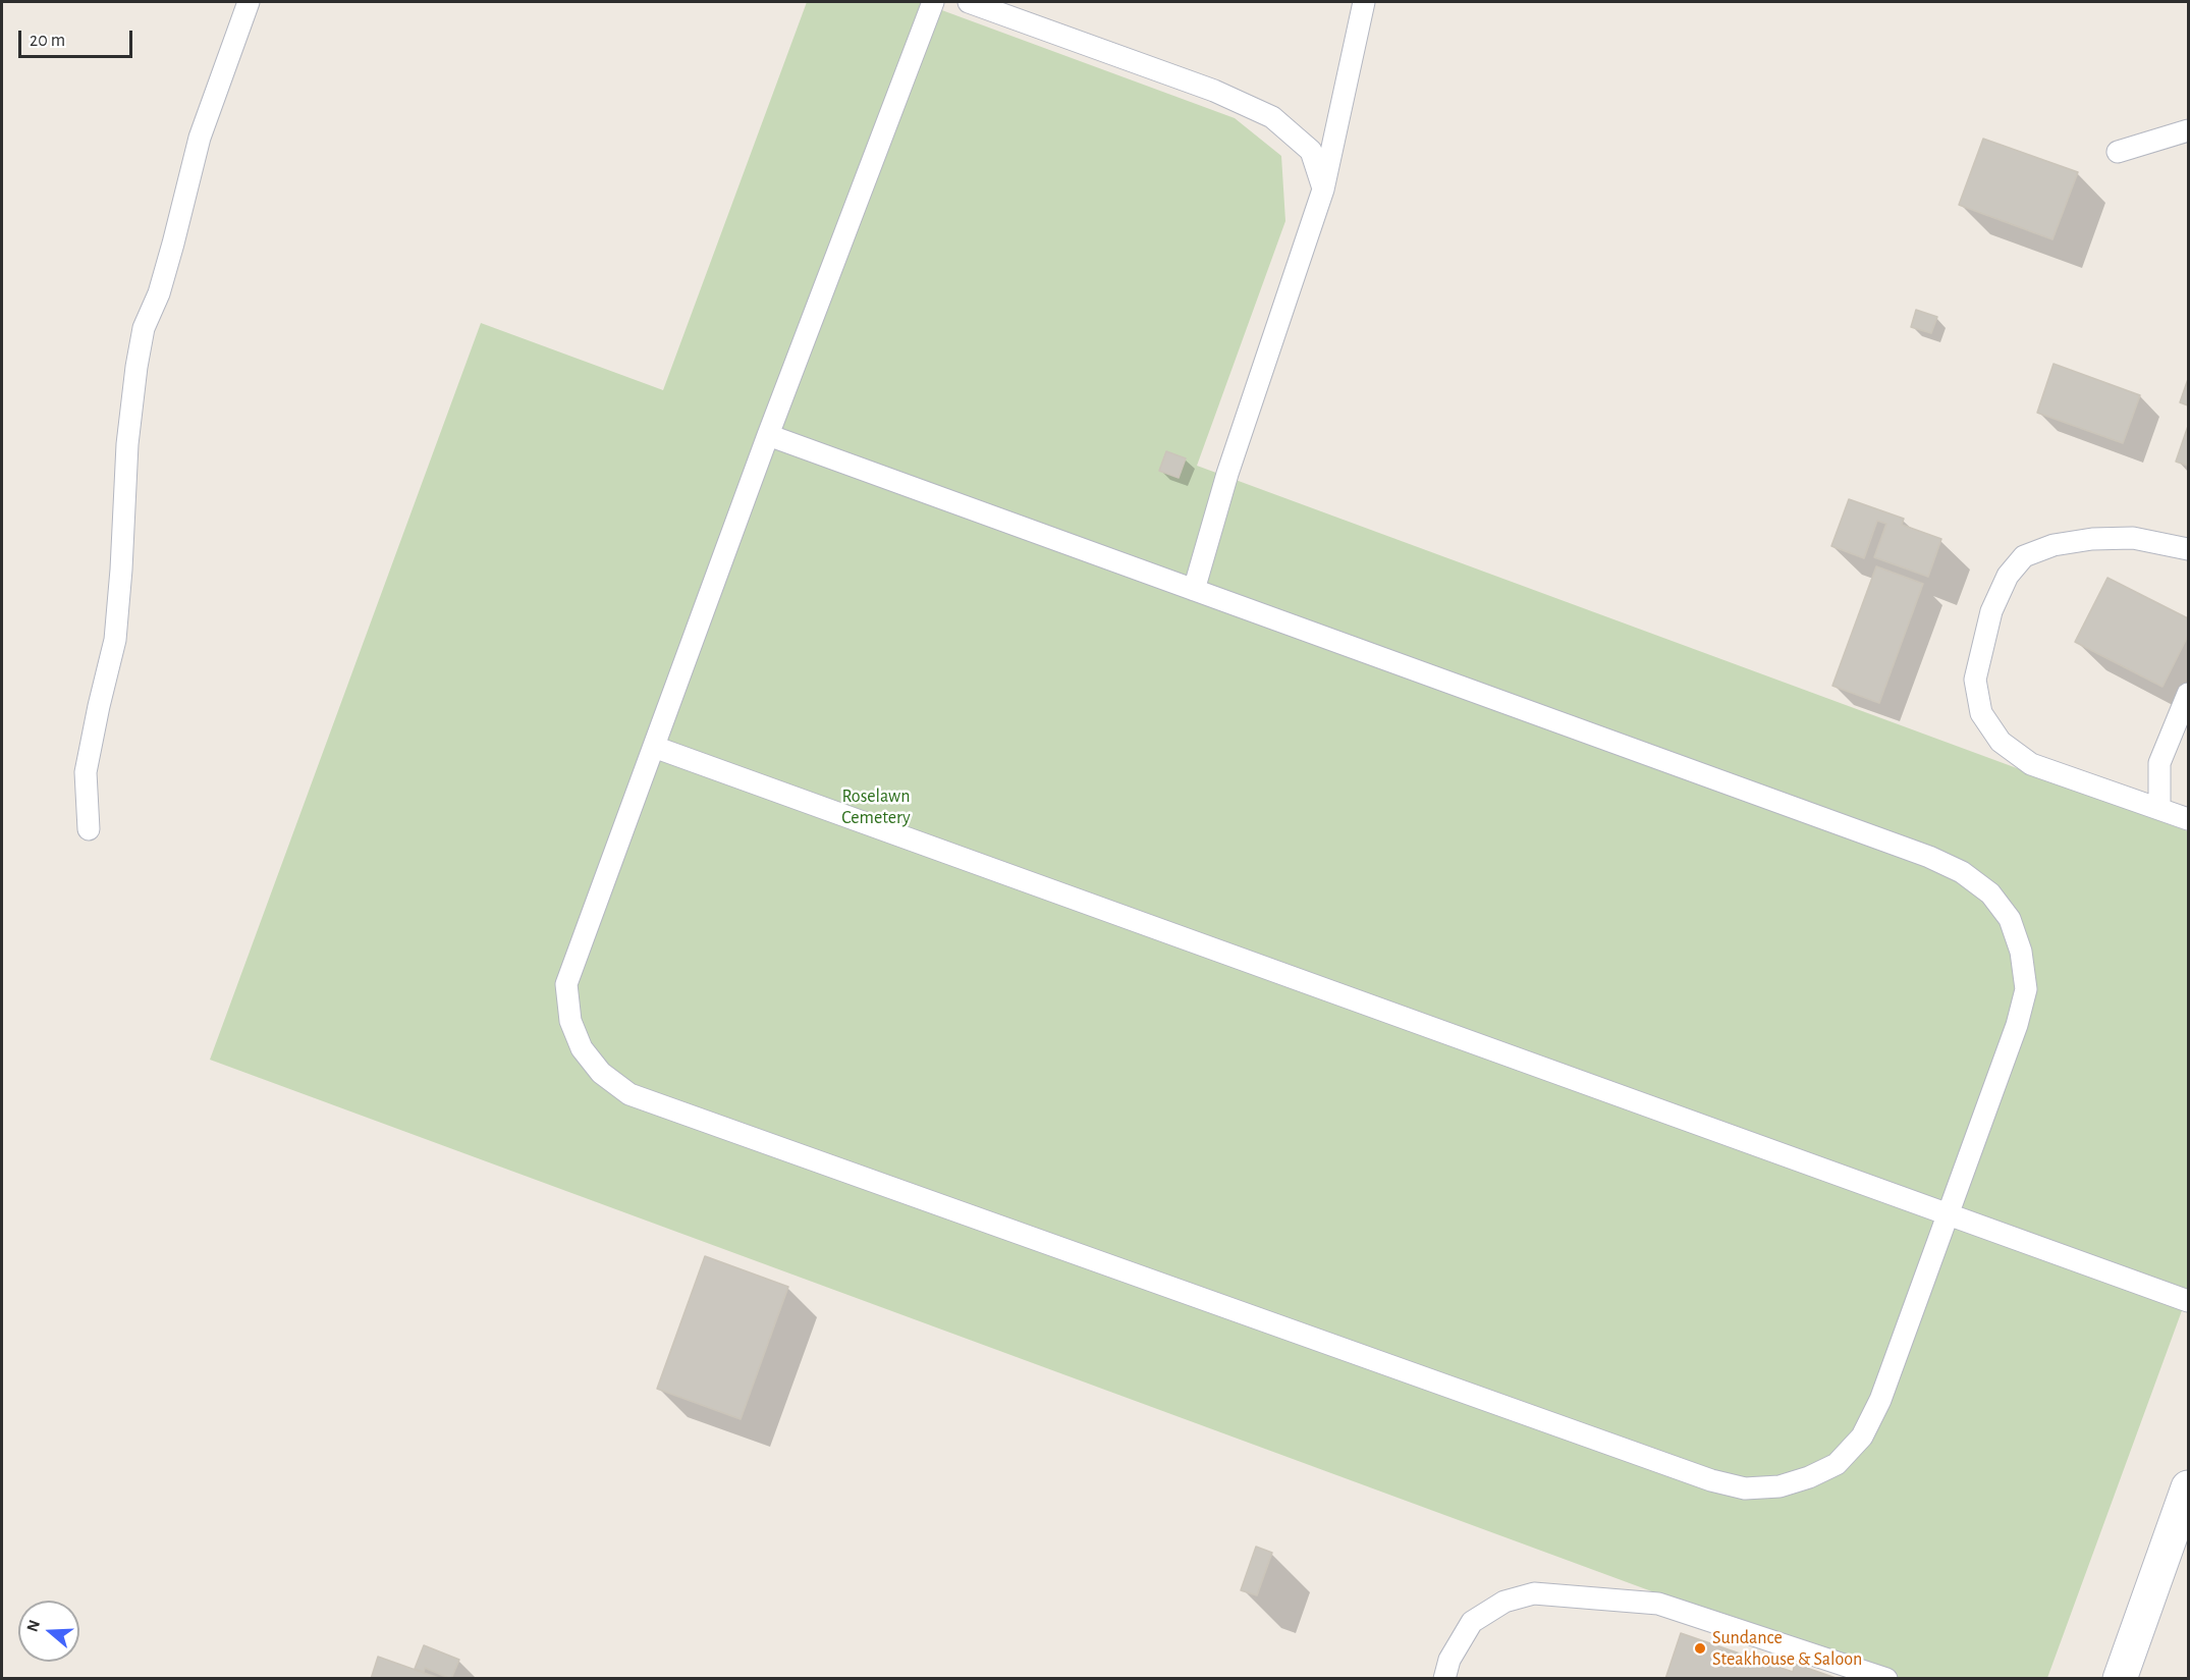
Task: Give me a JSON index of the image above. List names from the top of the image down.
{
  "parks": ["Roselawn Cemetery"],
  "places": ["Sundance Steakhouse & Saloon"],
  "scale_bar": "20 m",
  "north": "left"
}
